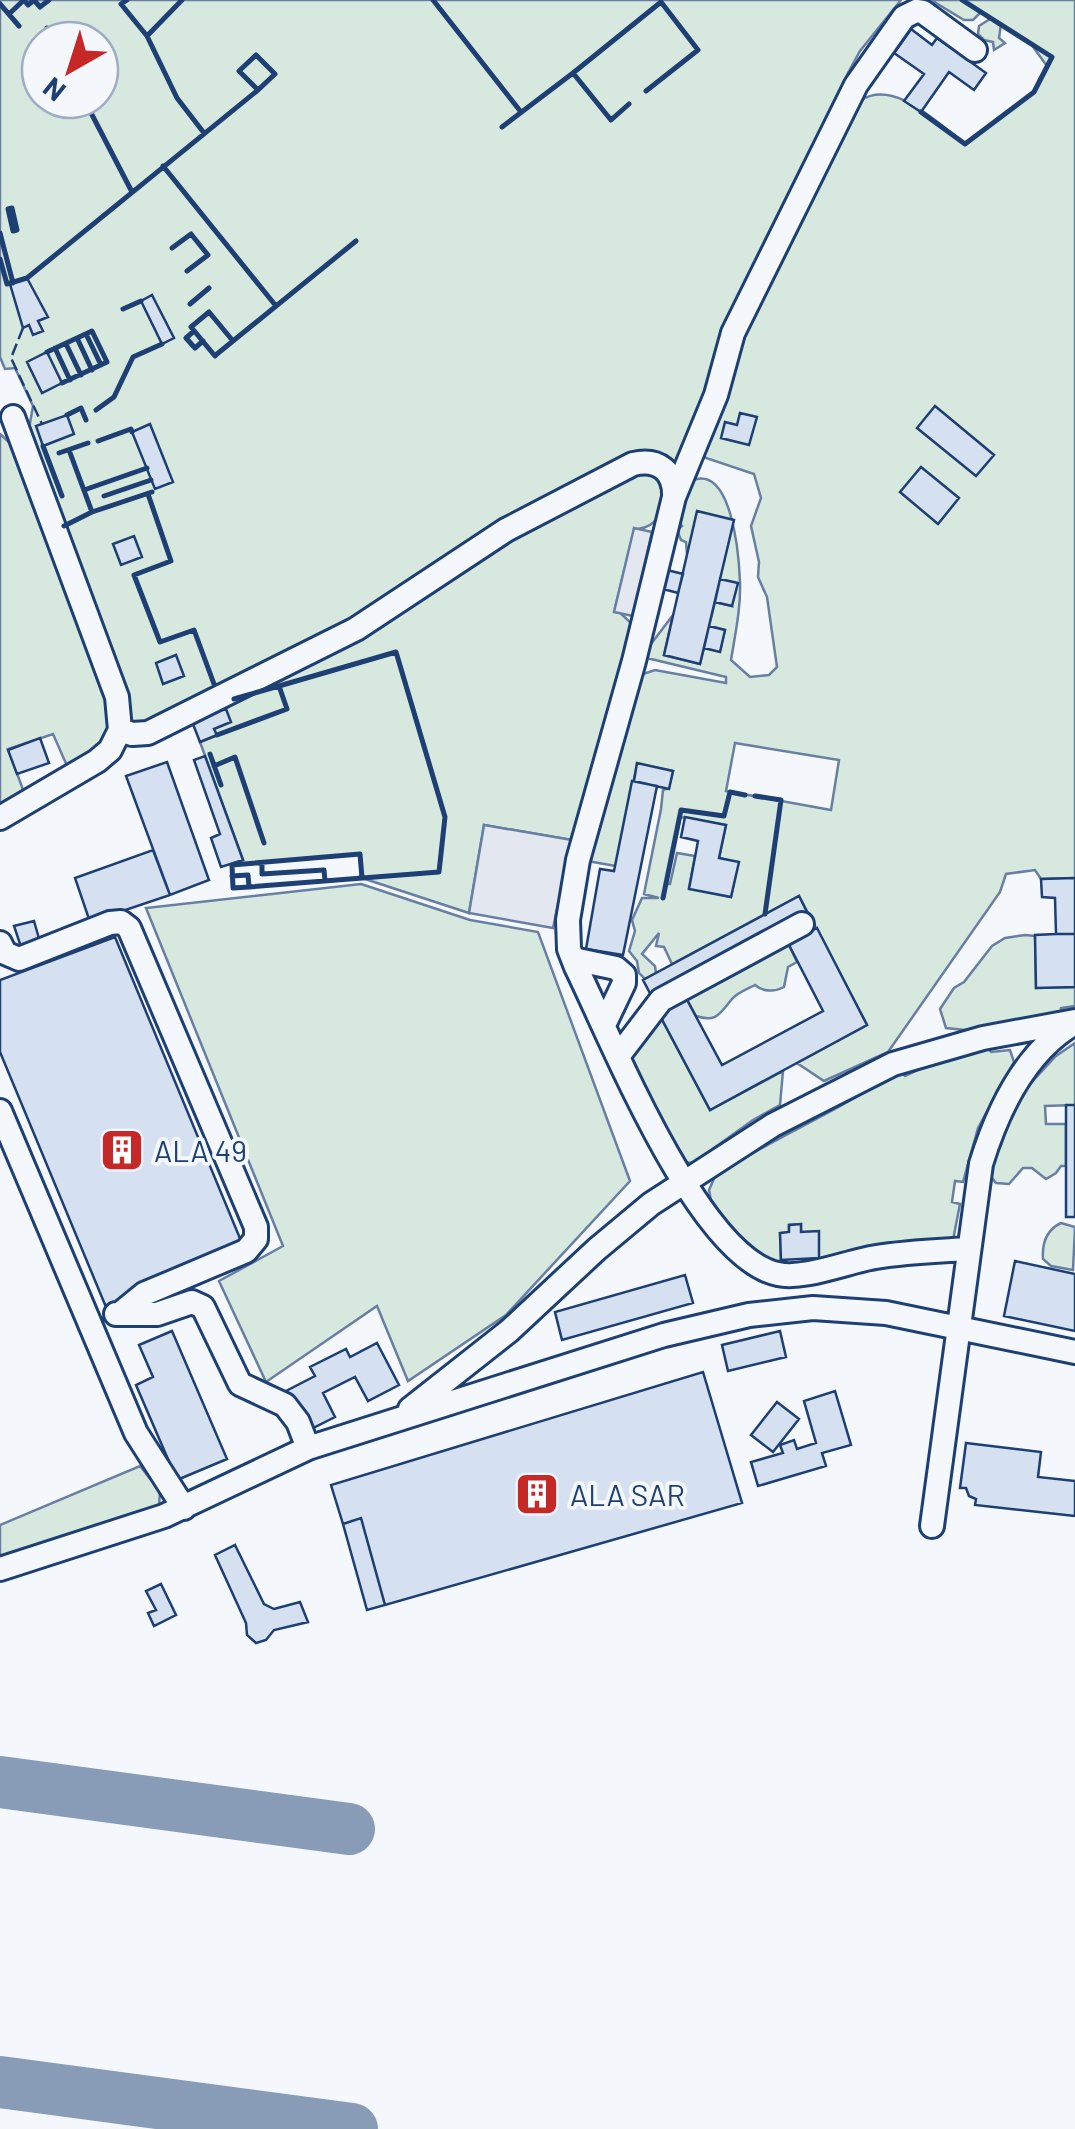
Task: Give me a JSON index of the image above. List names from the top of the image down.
{
  "places": {
    "building": ["ALA 49", "ALA SAR"]
  },
  "north": "bottom left"
}
